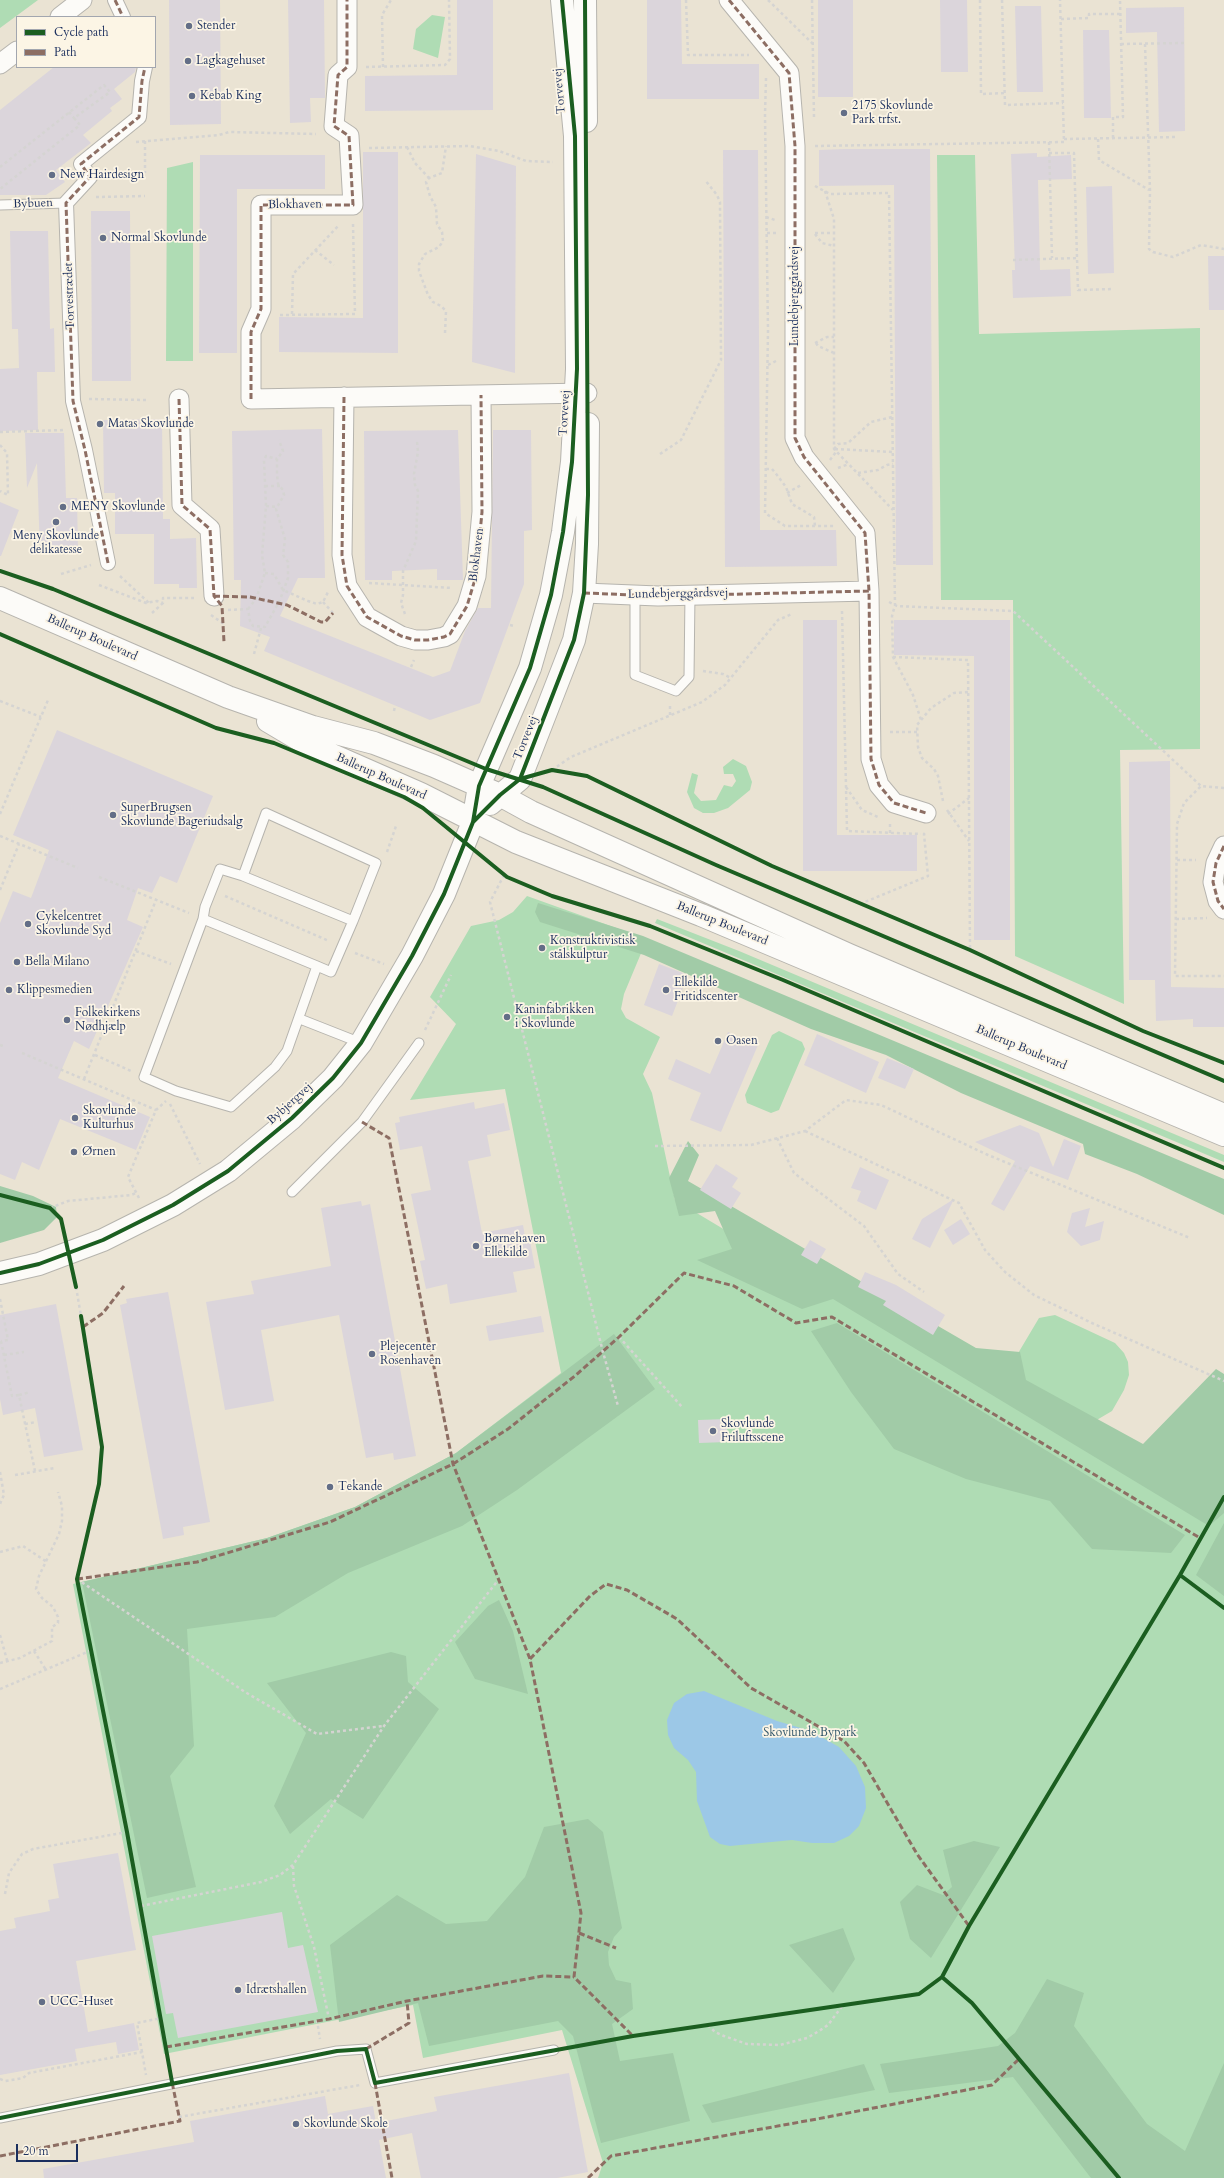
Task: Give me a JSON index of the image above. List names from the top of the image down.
{
  "streets": {
    "street": [
      "Torvevej",
      "Blokhaven",
      "Torvestrædet",
      "Lundebjerggårdsvej",
      "Ballerup Boulevard",
      "Bybjergvej"
    ],
    "lane": ["Bybuen"]
  },
  "crossings": [
    ["Torvevej", "Blokhaven"],
    ["Torvevej", "Lundebjerggårdsvej"],
    ["Torvevej", "Ballerup Boulevard"],
    ["Torvevej", "Bybjergvej"],
    ["Bybuen", "Torvestrædet"],
    ["Ballerup Boulevard", "Bybjergvej"]
  ],
  "parks": ["Skovlunde Bypark"],
  "places": [
    "Stender",
    "Lagkagehuset",
    "Kebab King",
    "2175 Skovlunde Park trfst.",
    "New Hairdesign",
    "Normal Skovlunde",
    "Matas Skovlunde",
    "MENY Skovlunde",
    "Meny Skovlunde delikatesse",
    "SuperBrugsen Skovlunde Bageriudsalg",
    "Cykelcentret Skovlunde Syd",
    "Konstruktivistisk stålskulptur",
    "Bella Milano",
    "Klippesmedien",
    "Ellekilde Fritidscenter",
    "Kaninfabrikken i Skovlunde",
    "Folkekirkens Nødhjælp",
    "Oasen",
    "Skovlunde Kulturhus",
    "Ørnen",
    "Børnehaven Ellekilde",
    "Plejecenter Rosenhaven",
    "Skovlunde Friluftsscene",
    "Tekande",
    "Idrætshallen",
    "UCC-Huset",
    "Skovlunde Skole"
  ],
  "legend": ["Cycle path", "Path"],
  "scale_bar": "20 m"
}
